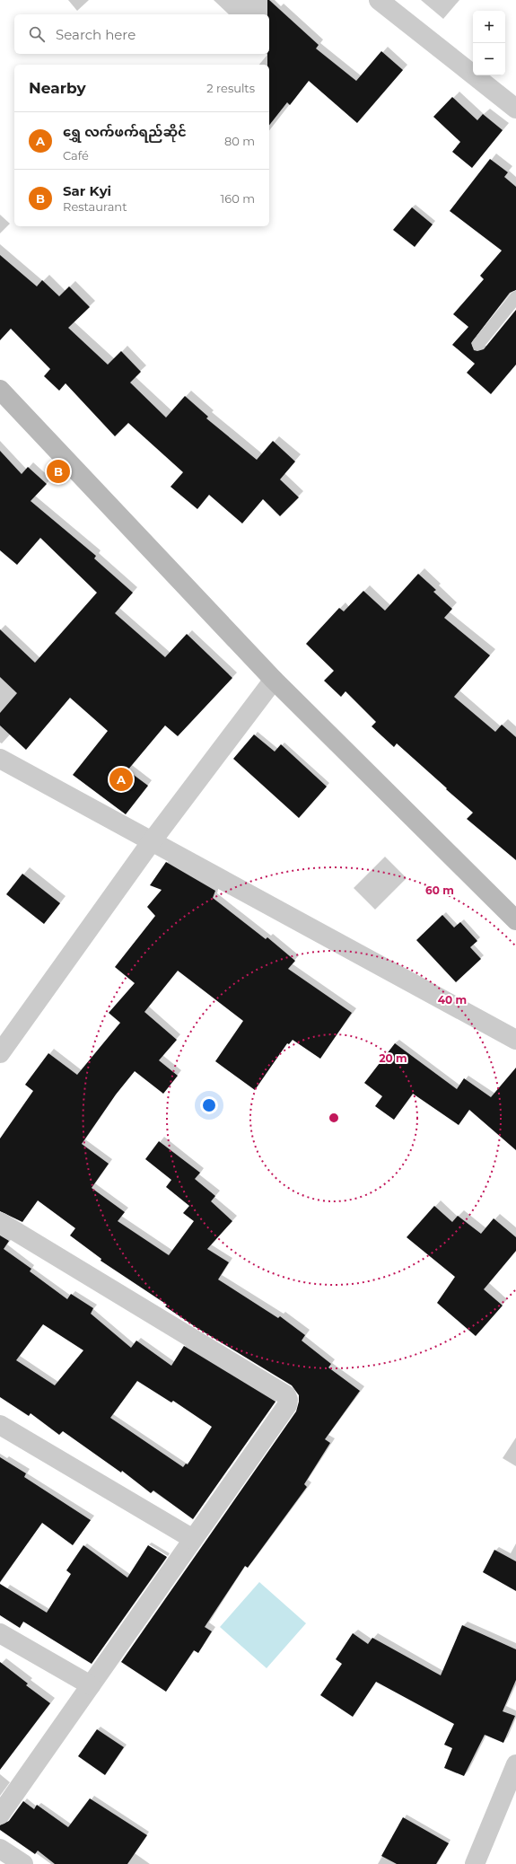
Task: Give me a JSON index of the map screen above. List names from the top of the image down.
{
  "page": {
    "map_buttons": ["+", "−"],
    "search": "Search here",
    "heading": ["Nearby", "2 results"],
    "list": [
      {
        "mark": "A",
        "name": "ရွှေ လက်ဖက်ရည်ဆိုင်",
        "note": "Café",
        "value": "80 m"
      },
      {
        "mark": "B",
        "name": "Sar Kyi",
        "note": "Restaurant",
        "value": "160 m"
      }
    ],
    "pins": ["B", "A"]
  },
  "rings": ["60 m", "40 m", "20 m"]
}
